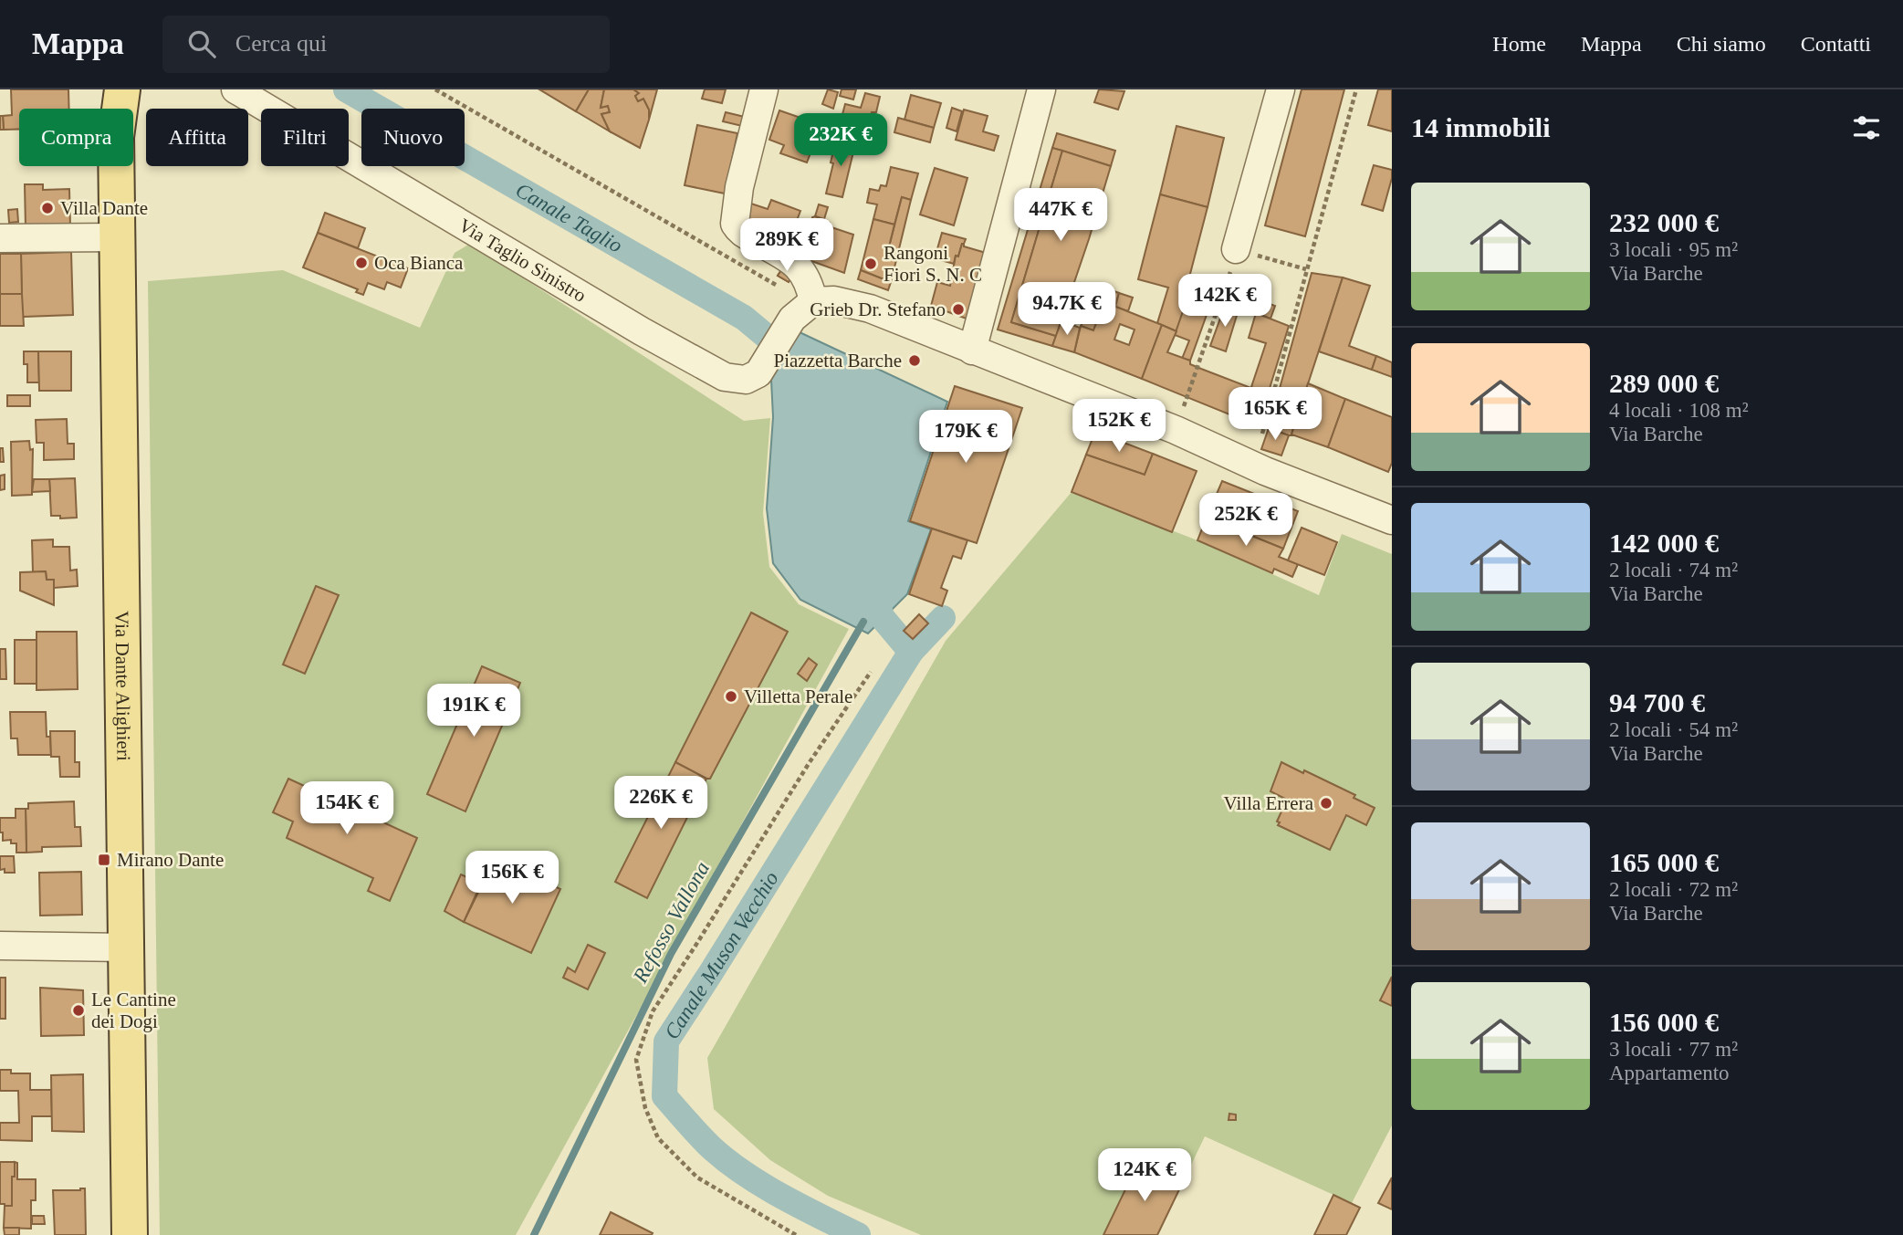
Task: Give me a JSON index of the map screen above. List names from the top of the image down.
{
  "streets": {
    "main road": ["Via Dante Alighieri"],
    "street": ["Via Taglio Sinistro"]
  },
  "water": ["Canale Taglio", "Refosso Vallona", "Canale Muson Vecchio"],
  "places": {
    "other": [
      "Villa Dante",
      "Oca Bianca",
      "Rangoni Fiori S. N. C",
      "Grieb Dr. Stefano",
      "Piazzetta Barche",
      "Villetta Perale",
      "Villa Errera",
      "Le Cantine dei Dogi"
    ],
    "transit": ["Mirano Dante"]
  },
  "page": {
    "header": "Mappa",
    "search": "Cerca qui",
    "nav": [
      "Home",
      "Mappa",
      "Chi siamo",
      "Contatti"
    ],
    "heading": "14 immobili",
    "chip": [
      "Compra",
      "Affitta",
      "Filtri",
      "Nuovo"
    ],
    "price": [
      "232K €",
      "447K €",
      "289K €",
      "142K €",
      "94.7K €",
      "165K €",
      "152K €",
      "179K €",
      "252K €",
      "191K €",
      "226K €",
      "154K €",
      "156K €",
      "124K €"
    ],
    "list": [
      {
        "name": "232 000 €",
        "note": "3 locali · 95 m² · Via Barche"
      },
      {
        "name": "289 000 €",
        "note": "4 locali · 108 m² · Via Barche"
      },
      {
        "name": "142 000 €",
        "note": "2 locali · 74 m² · Via Barche"
      },
      {
        "name": "94 700 €",
        "note": "2 locali · 54 m² · Via Barche"
      },
      {
        "name": "165 000 €",
        "note": "2 locali · 72 m² · Via Barche"
      },
      {
        "name": "156 000 €",
        "note": "3 locali · 77 m² · Appartamento"
      }
    ]
  }
}
